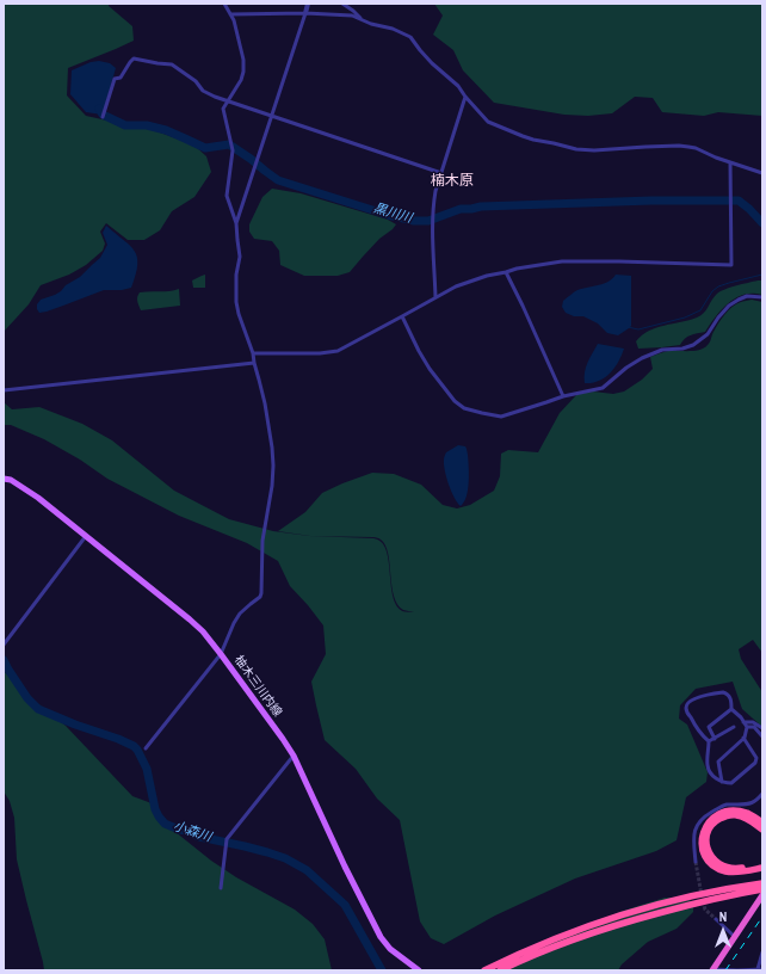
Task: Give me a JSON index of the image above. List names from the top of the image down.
{
  "streets": {
    "main road": ["柚木三川内線"]
  },
  "districts": ["楠木原"],
  "water": ["黒川川", "小森川"],
  "north": "top"
}
